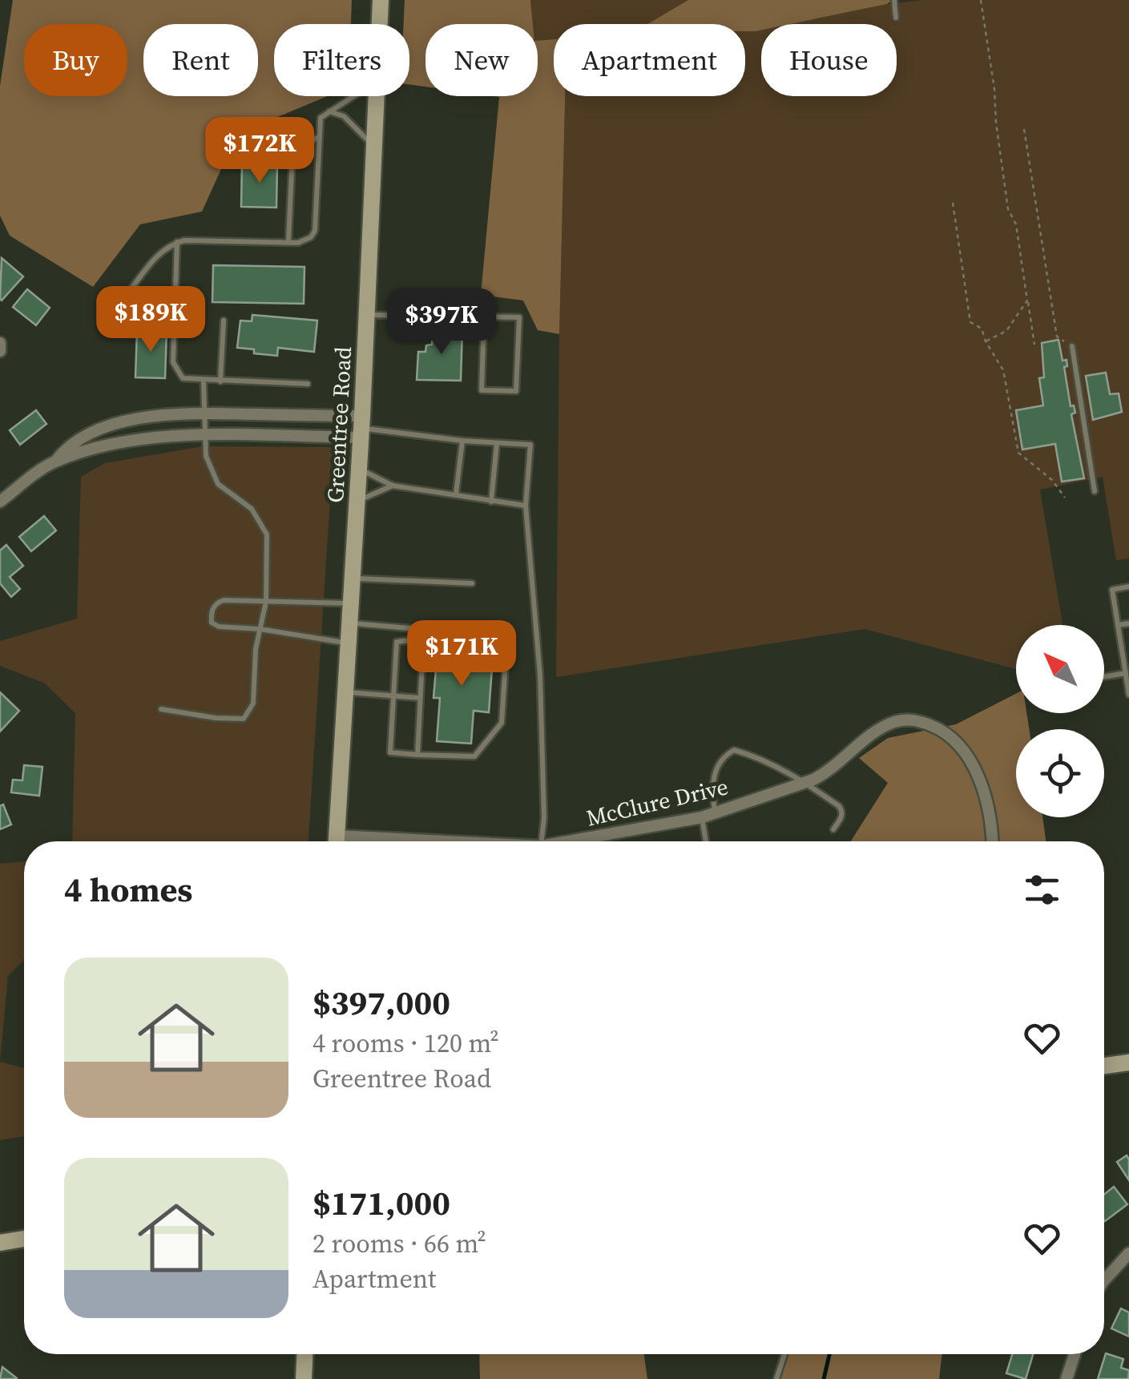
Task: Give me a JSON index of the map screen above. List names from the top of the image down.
{
  "streets": {
    "street": ["Greentree Road", "McClure Drive"]
  },
  "north": "top left",
  "page": {
    "chip": [
      "Buy",
      "Rent",
      "Filters",
      "New",
      "Apartment",
      "House"
    ],
    "price": [
      "$172K",
      "$189K",
      "$397K",
      "$171K"
    ],
    "heading": "4 homes",
    "list": [
      {
        "name": "$397,000",
        "note": "4 rooms · 120 m² · Greentree Road"
      },
      {
        "name": "$171,000",
        "note": "2 rooms · 66 m² · Apartment"
      }
    ]
  }
}
